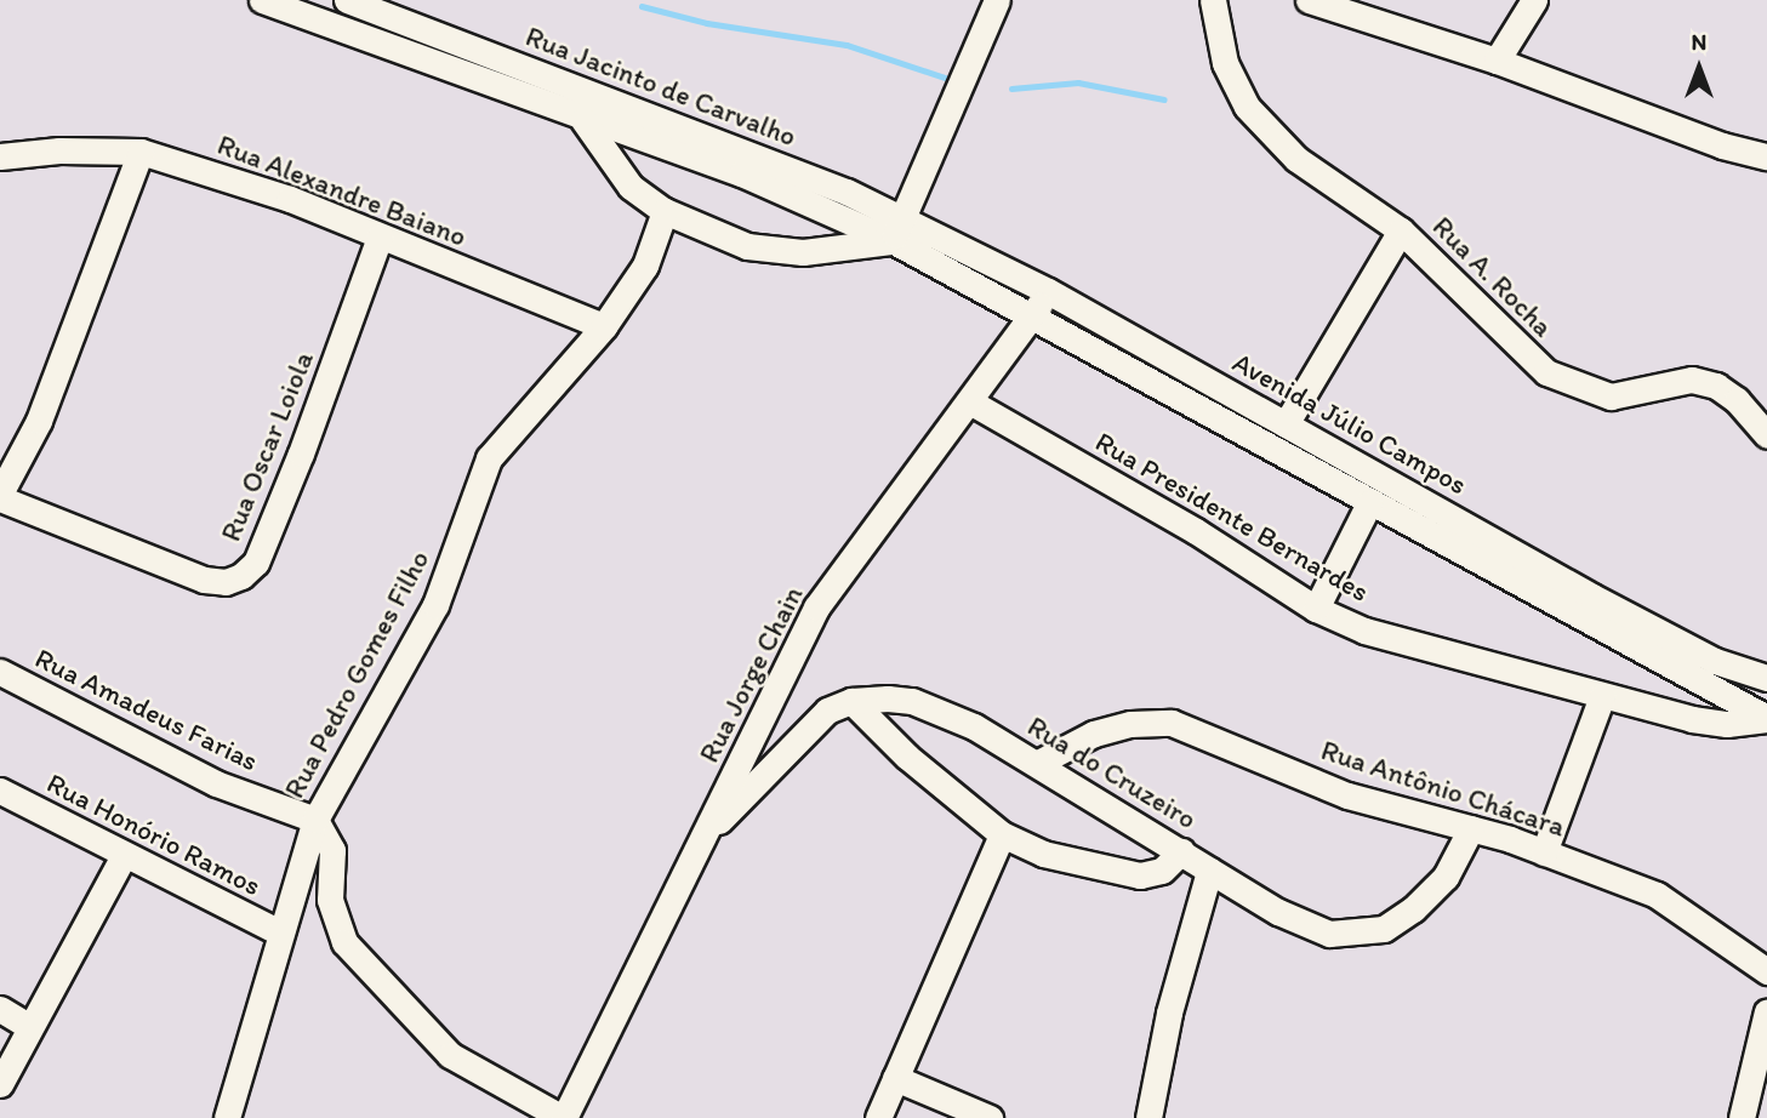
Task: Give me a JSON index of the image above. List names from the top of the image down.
{
  "streets": {
    "street": [
      "Rua Jacinto de Carvalho",
      "Rua Alexandre Baiano",
      "Rua A. Rocha",
      "Avenida Júlio Campos",
      "Rua Oscar Loiola",
      "Rua Presidente Bernardes",
      "Rua Pedro Gomes Filho",
      "Rua Jorge Chain",
      "Rua Amadeus Farias",
      "Rua do Cruzeiro",
      "Rua Antônio Chácara",
      "Rua Honório Ramos"
    ]
  },
  "crossings": [
    ["Rua Alexandre Baiano", "Rua Oscar Loiola"],
    ["Rua Alexandre Baiano", "Rua Pedro Gomes Filho"],
    ["Avenida Júlio Campos", "Rua Jorge Chain"],
    ["Rua Presidente Bernardes", "Rua Jorge Chain"],
    ["Rua Pedro Gomes Filho", "Rua Amadeus Farias"],
    ["Rua Pedro Gomes Filho", "Rua Honório Ramos"],
    ["Rua do Cruzeiro", "Rua Antônio Chácara"]
  ],
  "north": "top"
}
